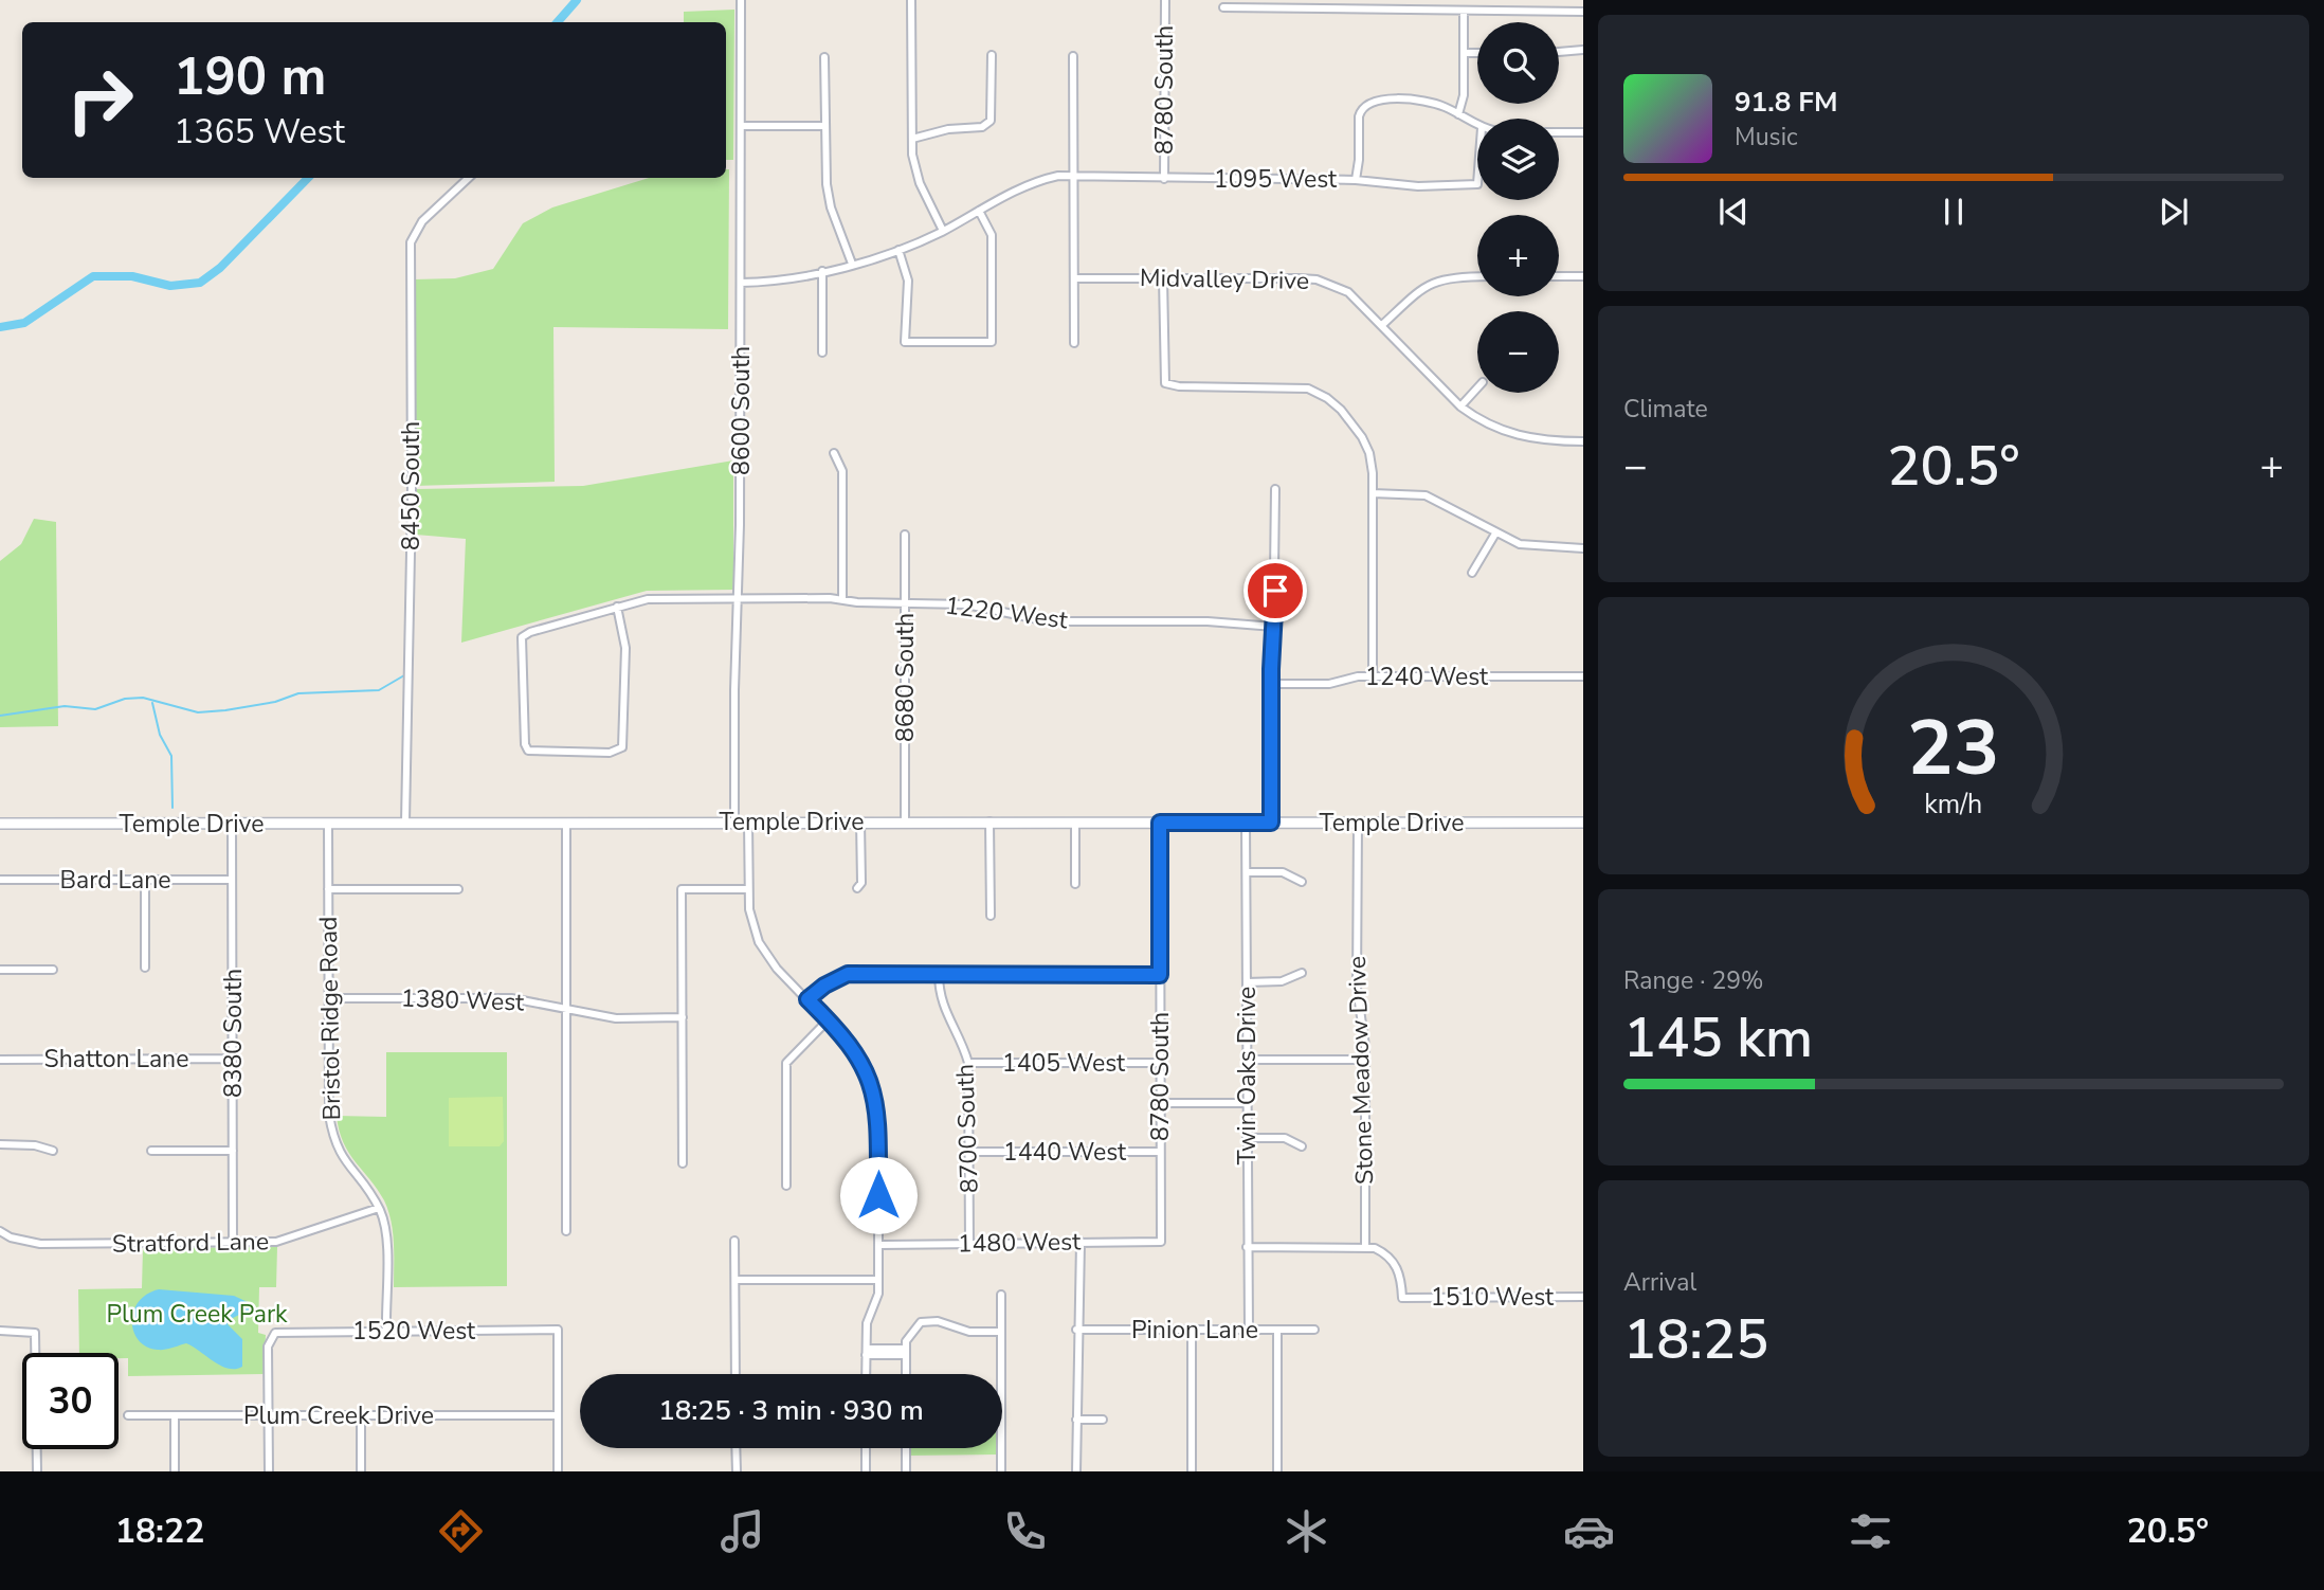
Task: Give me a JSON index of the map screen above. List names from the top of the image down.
{
  "streets": {
    "street": [
      "8780 South",
      "1095 West",
      "Midvalley Drive",
      "8600 South",
      "8450 South",
      "1220 West",
      "1240 West",
      "8680 South",
      "Temple Drive",
      "Bard Lane",
      "1380 West",
      "Bristol Ridge Road",
      "8380 South",
      "Shatton Lane",
      "1405 West",
      "Stone Meadow Drive",
      "Twin Oaks Drive",
      "8700 South",
      "1440 West",
      "Stratford Lane",
      "1480 West",
      "1510 West",
      "Pinion Lane",
      "1520 West",
      "Plum Creek Drive"
    ]
  },
  "crossings": [
    ["8780 South", "1095 West"],
    ["8780 South", "Temple Drive"],
    ["8780 South", "1405 West"],
    ["8780 South", "1440 West"],
    ["8780 South", "1480 West"],
    ["1095 West", "8600 South"],
    ["8600 South", "1220 West"],
    ["8600 South", "Temple Drive"],
    ["8450 South", "Temple Drive"],
    ["1220 West", "8680 South"],
    ["8680 South", "Temple Drive"],
    ["Temple Drive", "Bristol Ridge Road"],
    ["Temple Drive", "8380 South"],
    ["Temple Drive", "Stone Meadow Drive"],
    ["Temple Drive", "Twin Oaks Drive"],
    ["Bard Lane", "8380 South"],
    ["1380 West", "Bristol Ridge Road"],
    ["Bristol Ridge Road", "Stratford Lane"],
    ["Bristol Ridge Road", "1520 West"],
    ["8380 South", "Shatton Lane"],
    ["8380 South", "Stratford Lane"],
    ["1405 West", "8700 South"],
    ["Stone Meadow Drive", "1510 West"],
    ["Twin Oaks Drive", "Pinion Lane"],
    ["8700 South", "1440 West"],
    ["8700 South", "1480 West"],
    ["1520 West", "Plum Creek Drive"]
  ],
  "parks": ["Plum Creek Park"],
  "page": {
    "map_buttons": ["+", "−"],
    "turn": ["190 m", "1365 West"],
    "song": ["91.8 FM", "Music"],
    "tile": [
      "Climate",
      ["Range · 29%", "145 km"],
      ["Arrival", "18:25"]
    ],
    "heat": ["−", "20.5°", "+"],
    "limit": "30",
    "trip": "18:25 · 3 min · 930 m",
    "tabs": ["18:22", "20.5°"],
    "gauge": ["23", "km/h"]
  }
}
